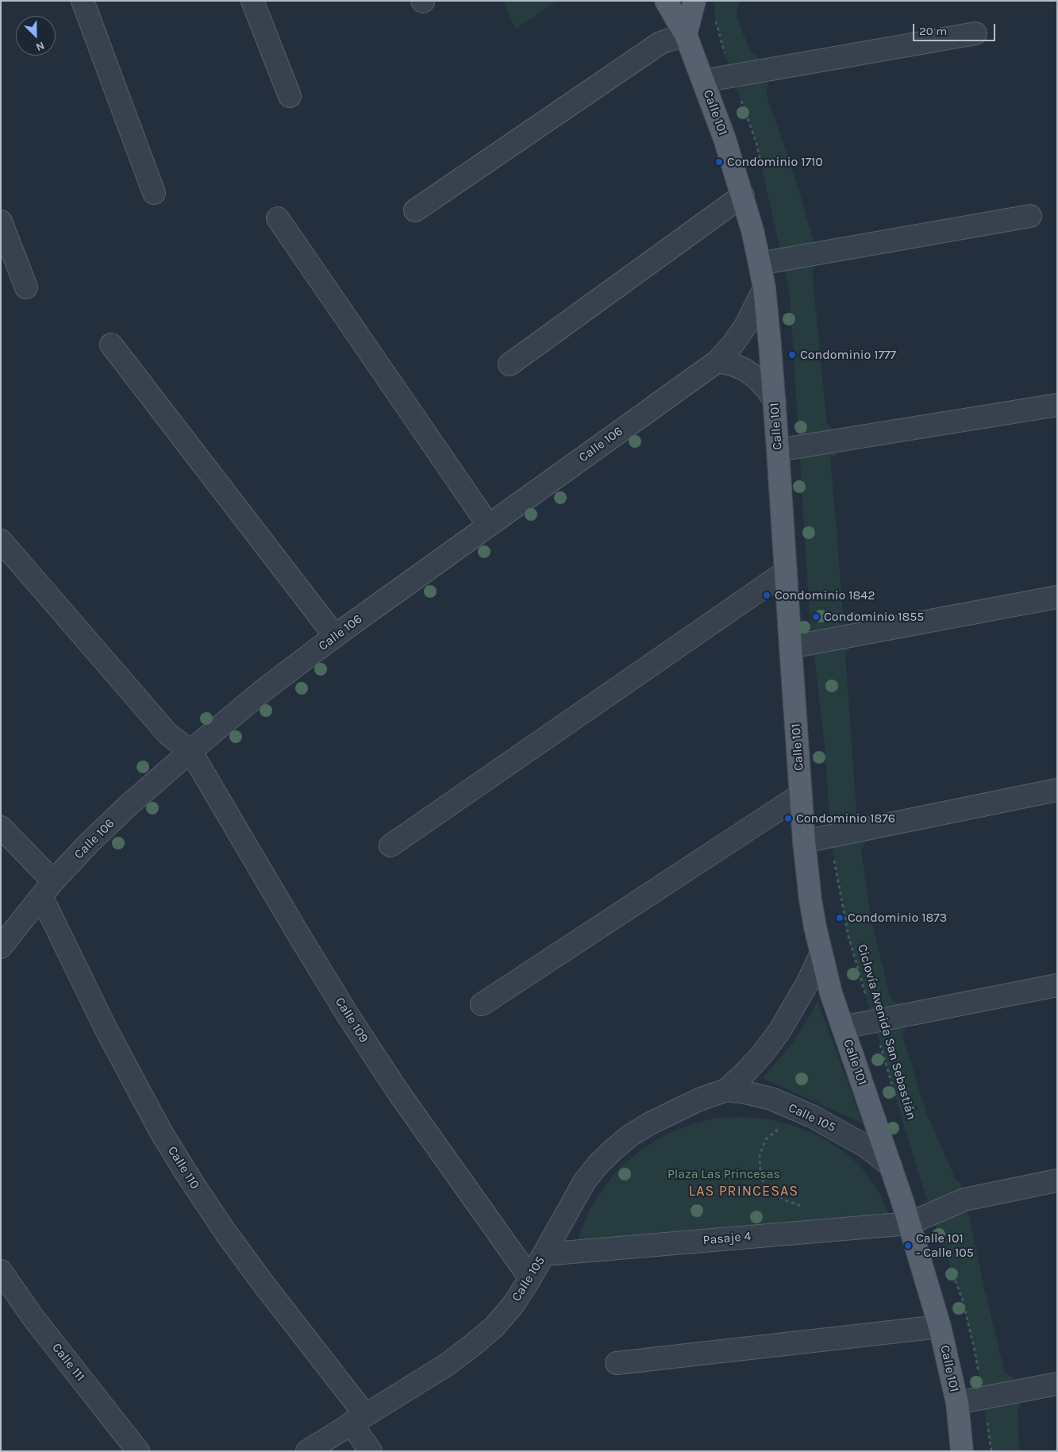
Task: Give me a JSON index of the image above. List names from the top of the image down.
{
  "streets": {
    "main road": ["Calle 101"],
    "street": [
      "Calle 106",
      "Calle 109",
      "Calle 105",
      "Calle 110",
      "Pasaje 4",
      "Calle 111"
    ],
    "path": ["Ciclovía Avenida San Sebastián"]
  },
  "crossings": [
    ["Calle 101", "Calle 106"],
    ["Calle 101", "Calle 105"],
    ["Calle 101", "Pasaje 4"],
    ["Calle 106", "Calle 109"],
    ["Calle 106", "Calle 110"],
    ["Calle 109", "Calle 105"],
    ["Calle 105", "Calle 110"],
    ["Calle 105", "Pasaje 4"]
  ],
  "districts": ["LAS PRINCESAS"],
  "parks": ["Plaza Las Princesas"],
  "places": [
    "Condominio 1710",
    "Condominio 1777",
    "Condominio 1842",
    "Condominio 1855",
    "Condominio 1876",
    "Condominio 1873",
    "Calle 101 - Calle 105"
  ],
  "scale_bar": "20 m",
  "north": "bottom right"
}
